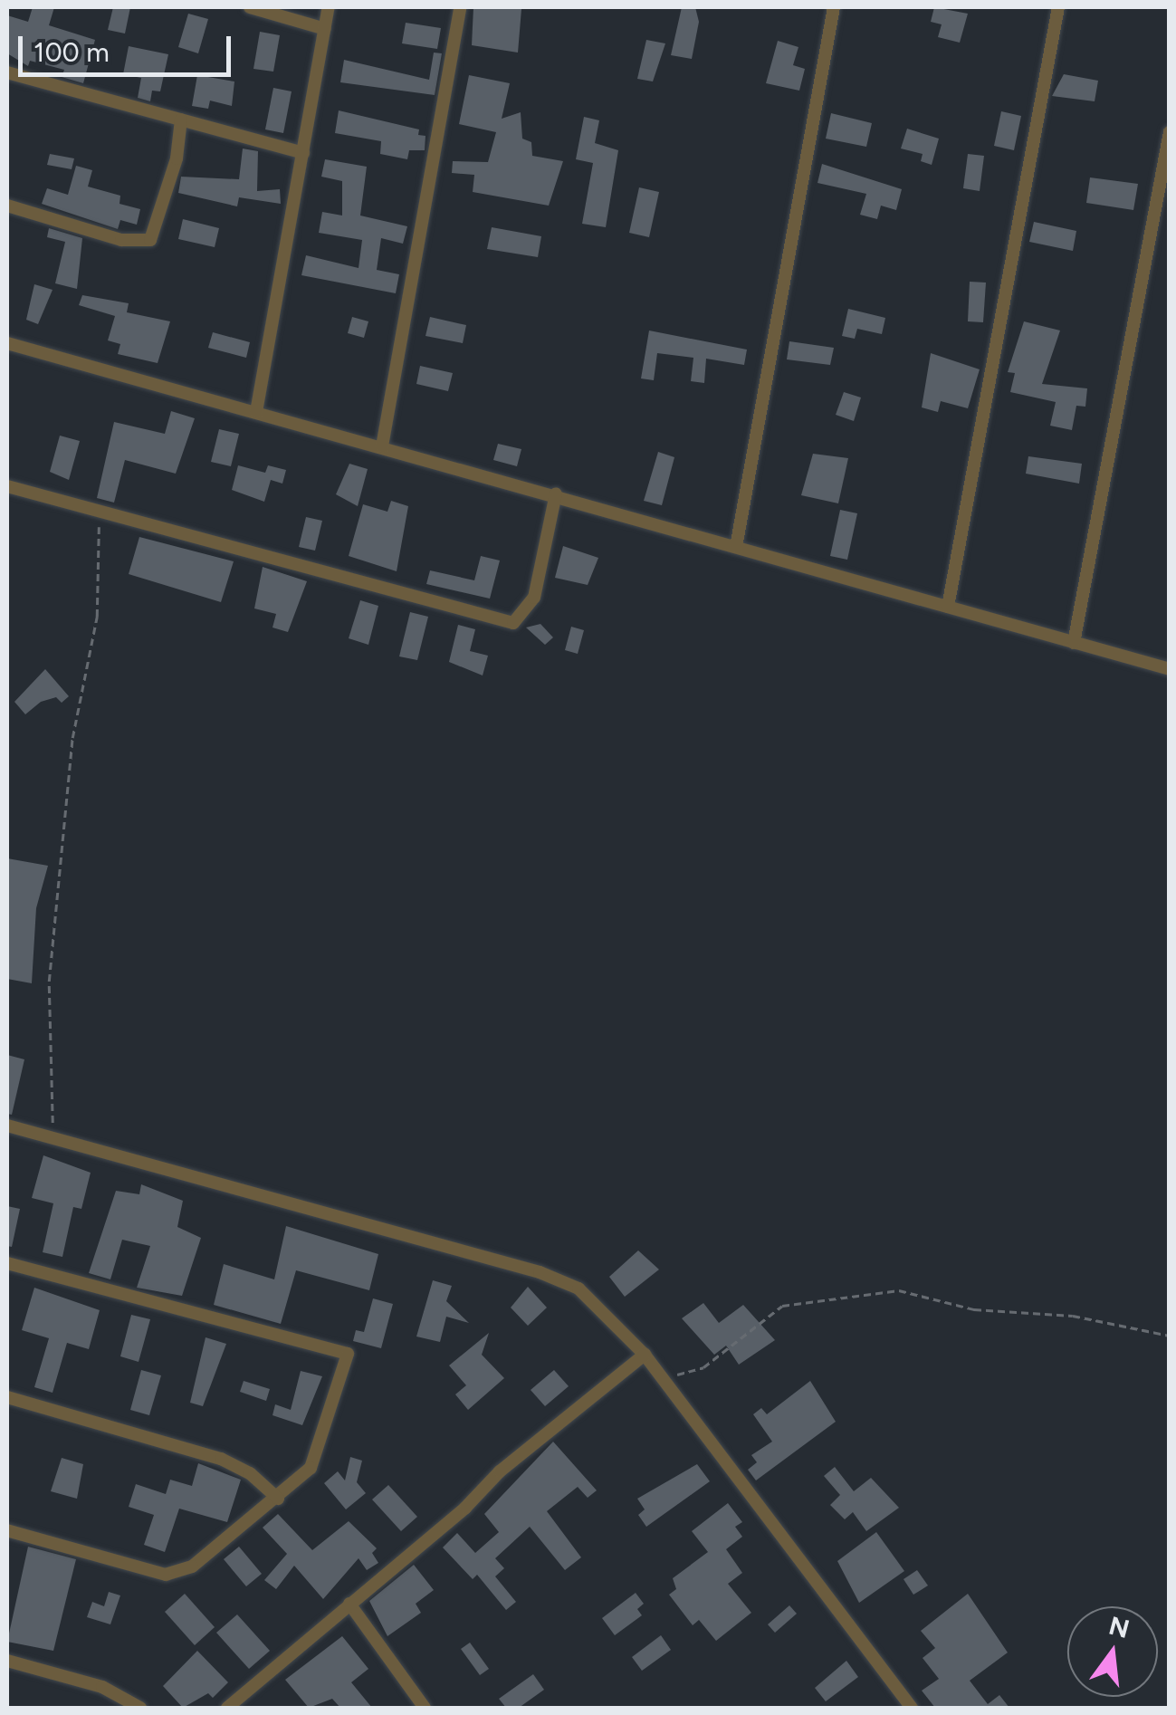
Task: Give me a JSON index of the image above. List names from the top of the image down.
{
  "scale_bar": "100 m",
  "north": "top"
}
